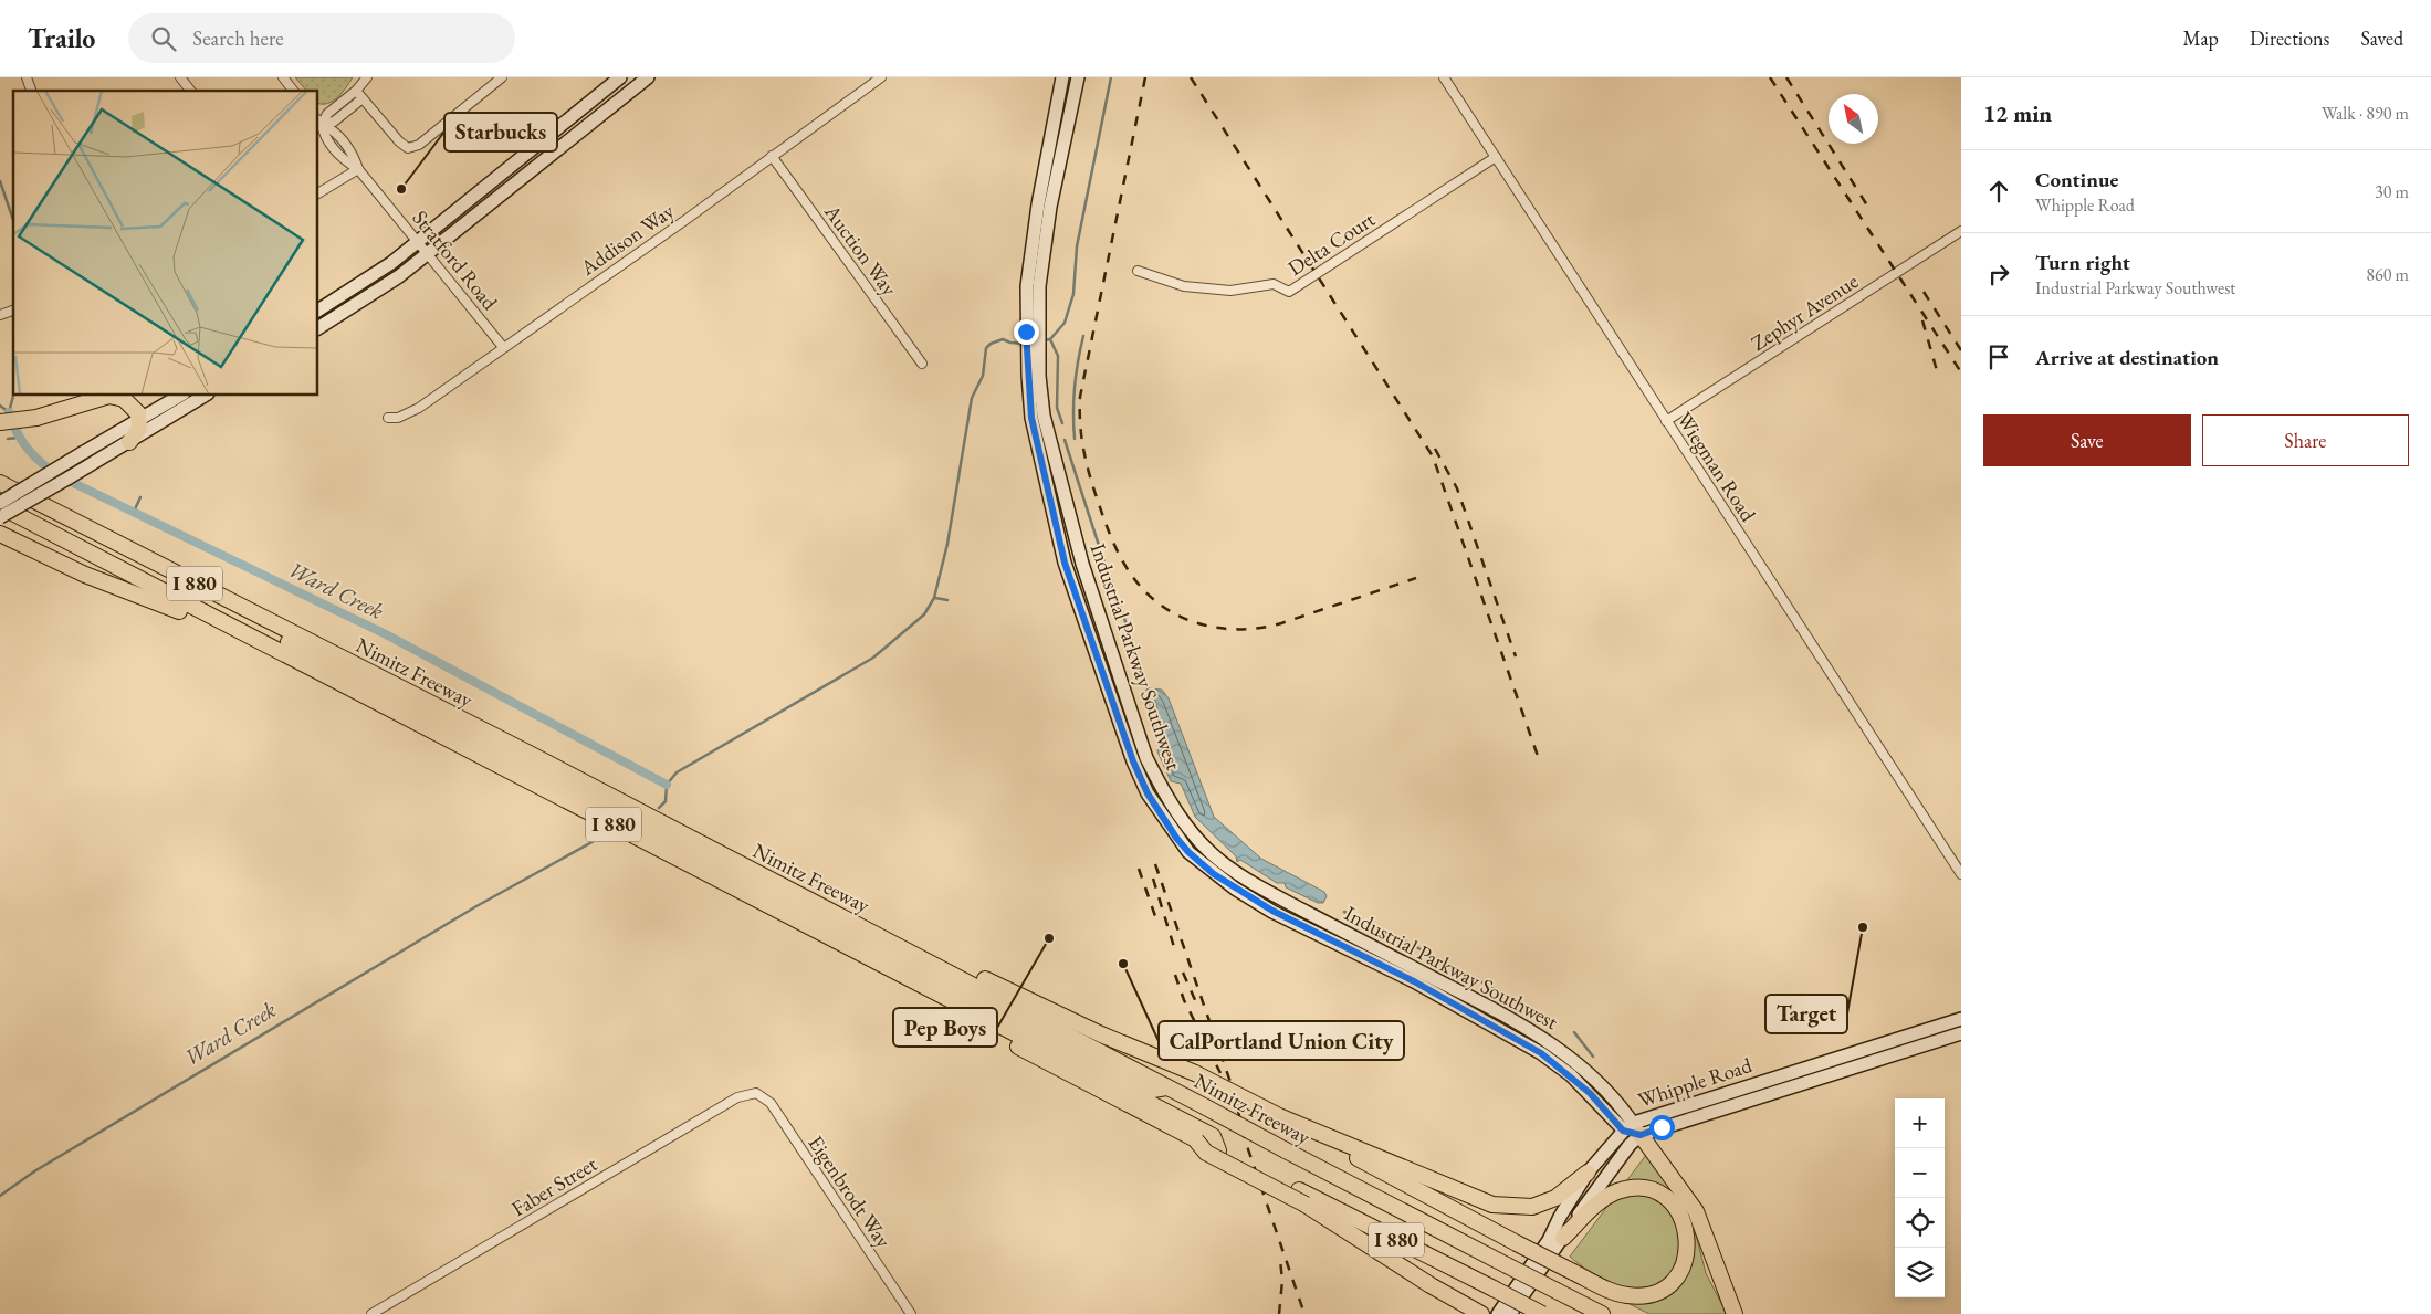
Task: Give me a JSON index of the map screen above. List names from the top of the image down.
{
  "streets": {
    "highway": ["I 880", "Nimitz Freeway"],
    "main road": ["Industrial Parkway Southwest", "Whipple Road"],
    "street": [
      "Addison Way",
      "Delta Court",
      "Auction Way",
      "Stratford Road",
      "Zephyr Avenue",
      "Wiegman Road",
      "Faber Street",
      "Eigenbrodt Way"
    ]
  },
  "crossings": [
    ["Addison Way", "Auction Way"],
    ["Addison Way", "Stratford Road"],
    ["Delta Court", "Wiegman Road"],
    ["Zephyr Avenue", "Wiegman Road"],
    ["I 880", "Nimitz Freeway"],
    ["Industrial Parkway Southwest", "Whipple Road"],
    ["Faber Street", "Eigenbrodt Way"]
  ],
  "water": ["Ward Creek"],
  "places": [
    "Starbucks",
    "Target",
    "Pep Boys",
    "CalPortland Union City"
  ],
  "north": "top left",
  "page": {
    "header": "Trailo",
    "search": "Search here",
    "nav": ["Map", "Directions", "Saved"],
    "heading": ["12 min", "Walk · 890 m"],
    "list": [
      ["Continue", "Whipple Road", "30 m"],
      ["Turn right", "Industrial Parkway Southwest", "860 m"],
      "Arrive at destination"
    ],
    "buttons": ["Save", "Share"],
    "map_buttons": ["+", "−"]
  }
}
